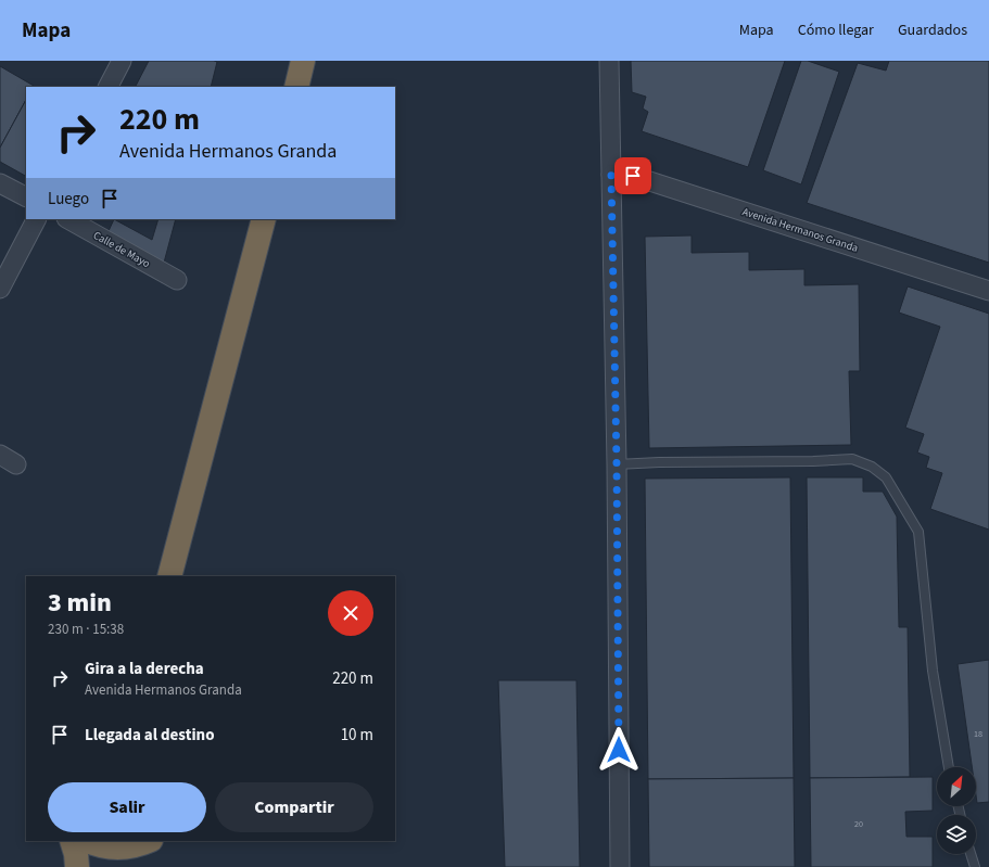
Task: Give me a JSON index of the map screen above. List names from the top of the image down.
{
  "streets": {
    "street": ["Avenida Hermanos Granda", "Calle de Mayo"]
  },
  "house_numbers": ["18", "20"],
  "north": "top right",
  "page": {
    "header": "Mapa",
    "nav": ["Mapa", "Cómo llegar", "Guardados"],
    "turn": ["220 m", "Avenida Hermanos Granda"],
    "then": "Luego",
    "heading": ["3 min", "230 m · 15:38"],
    "list": [
      {
        "name": "Gira a la derecha",
        "note": "Avenida Hermanos Granda",
        "value": "220 m"
      },
      {
        "name": "Llegada al destino",
        "value": "10 m"
      }
    ],
    "buttons": ["Salir", "Compartir"]
  }
}
